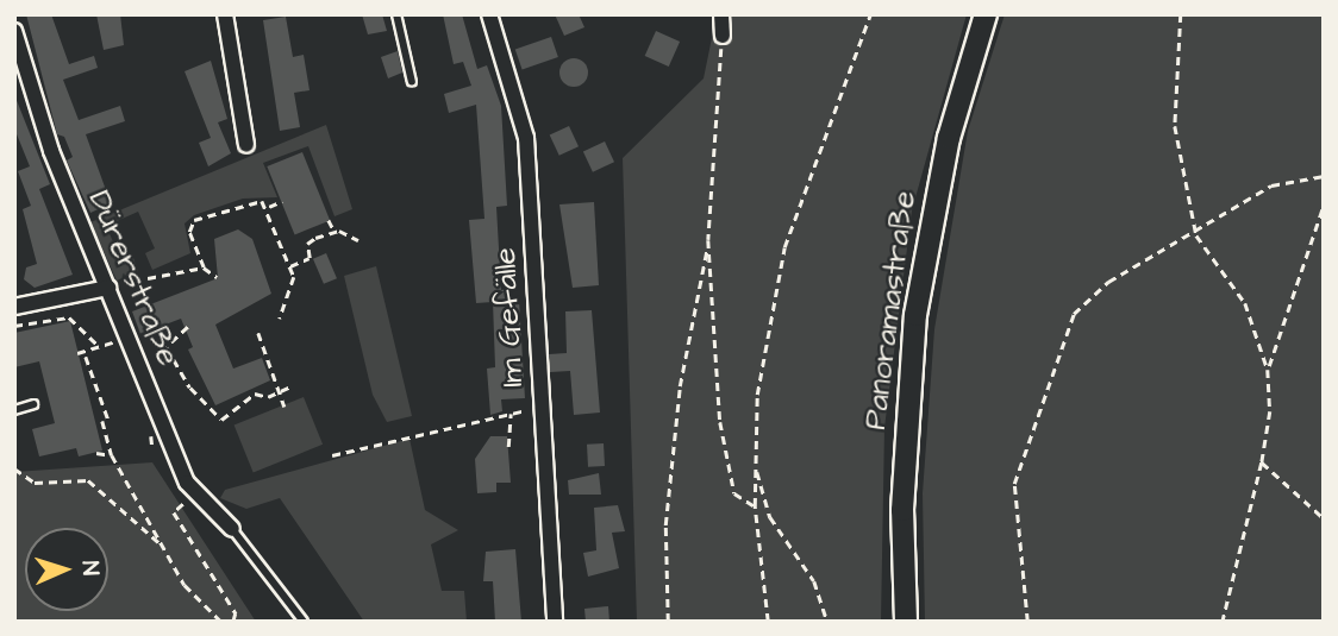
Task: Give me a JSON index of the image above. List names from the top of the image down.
{
  "streets": {
    "main road": ["Panoramastraße"],
    "street": ["Dürerstraße", "Im Gefälle"]
  },
  "north": "right"
}
